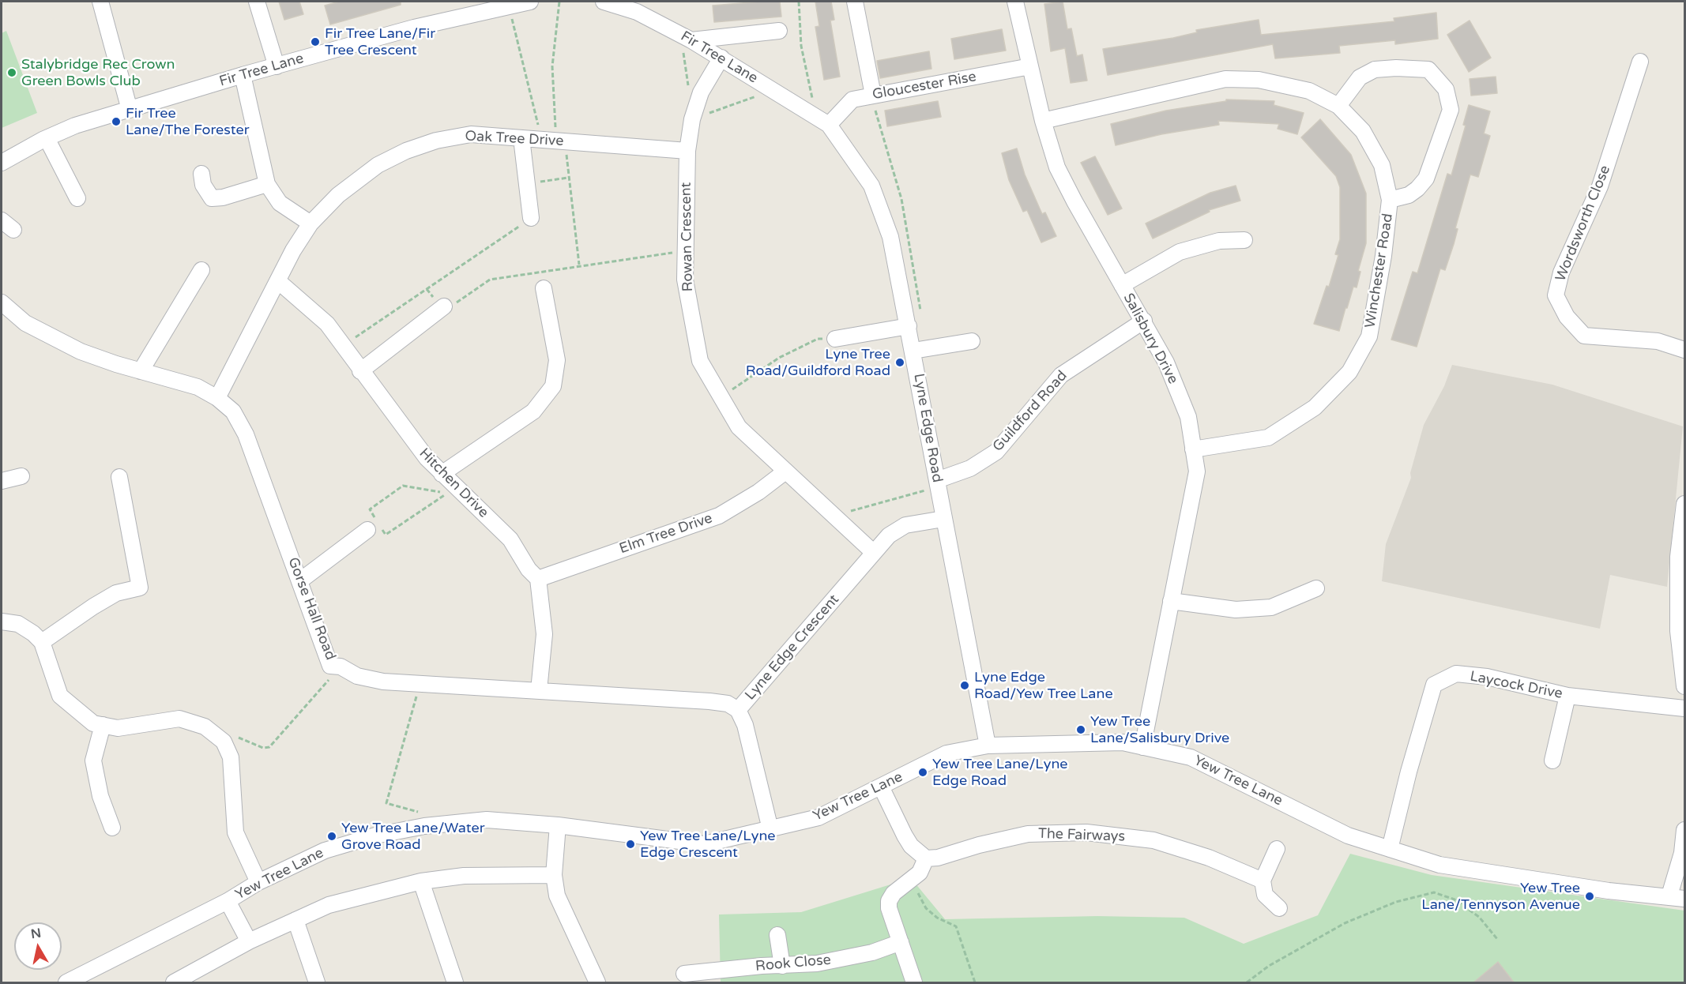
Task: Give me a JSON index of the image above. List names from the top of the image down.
{
  "streets": {
    "street": [
      "Fir Tree Lane",
      "Gloucester Rise",
      "Oak Tree Drive",
      "Wordsworth Close",
      "Rowan Crescent",
      "Winchester Road",
      "Salisbury Drive",
      "Guildford Road",
      "Lyne Edge Road",
      "Hitchen Drive",
      "Elm Tree Drive",
      "Gorse Hall Road",
      "Lyne Edge Crescent",
      "Laycock Drive",
      "Yew Tree Lane",
      "The Fairways",
      "Rook Close"
    ]
  },
  "crossings": [
    ["Fir Tree Lane", "Gloucester Rise"],
    ["Fir Tree Lane", "Rowan Crescent"],
    ["Fir Tree Lane", "Lyne Edge Road"],
    ["Gloucester Rise", "Salisbury Drive"],
    ["Gloucester Rise", "Lyne Edge Road"],
    ["Oak Tree Drive", "Rowan Crescent"],
    ["Oak Tree Drive", "Hitchen Drive"],
    ["Oak Tree Drive", "Gorse Hall Road"],
    ["Rowan Crescent", "Elm Tree Drive"],
    ["Rowan Crescent", "Lyne Edge Crescent"],
    ["Winchester Road", "Salisbury Drive"],
    ["Salisbury Drive", "Guildford Road"],
    ["Salisbury Drive", "Yew Tree Lane"],
    ["Guildford Road", "Lyne Edge Road"],
    ["Lyne Edge Road", "Lyne Edge Crescent"],
    ["Lyne Edge Road", "Yew Tree Lane"],
    ["Hitchen Drive", "Elm Tree Drive"],
    ["Gorse Hall Road", "Lyne Edge Crescent"],
    ["Lyne Edge Crescent", "Yew Tree Lane"],
    ["Laycock Drive", "Yew Tree Lane"]
  ],
  "places": [
    "Fir Tree Lane/Fir Tree Crescent",
    "Stalybridge Rec Crown Green Bowls Club",
    "Fir Tree Lane/The Forester",
    "Lyne Tree Road/Guildford Road",
    "Lyne Edge Road/Yew Tree Lane",
    "Yew Tree Lane/Salisbury Drive",
    "Yew Tree Lane/Lyne Edge Road",
    "Yew Tree Lane/Water Grove Road",
    "Yew Tree Lane/Lyne Edge Crescent",
    "Yew Tree Lane/Tennyson Avenue"
  ],
  "north": "top"
}
